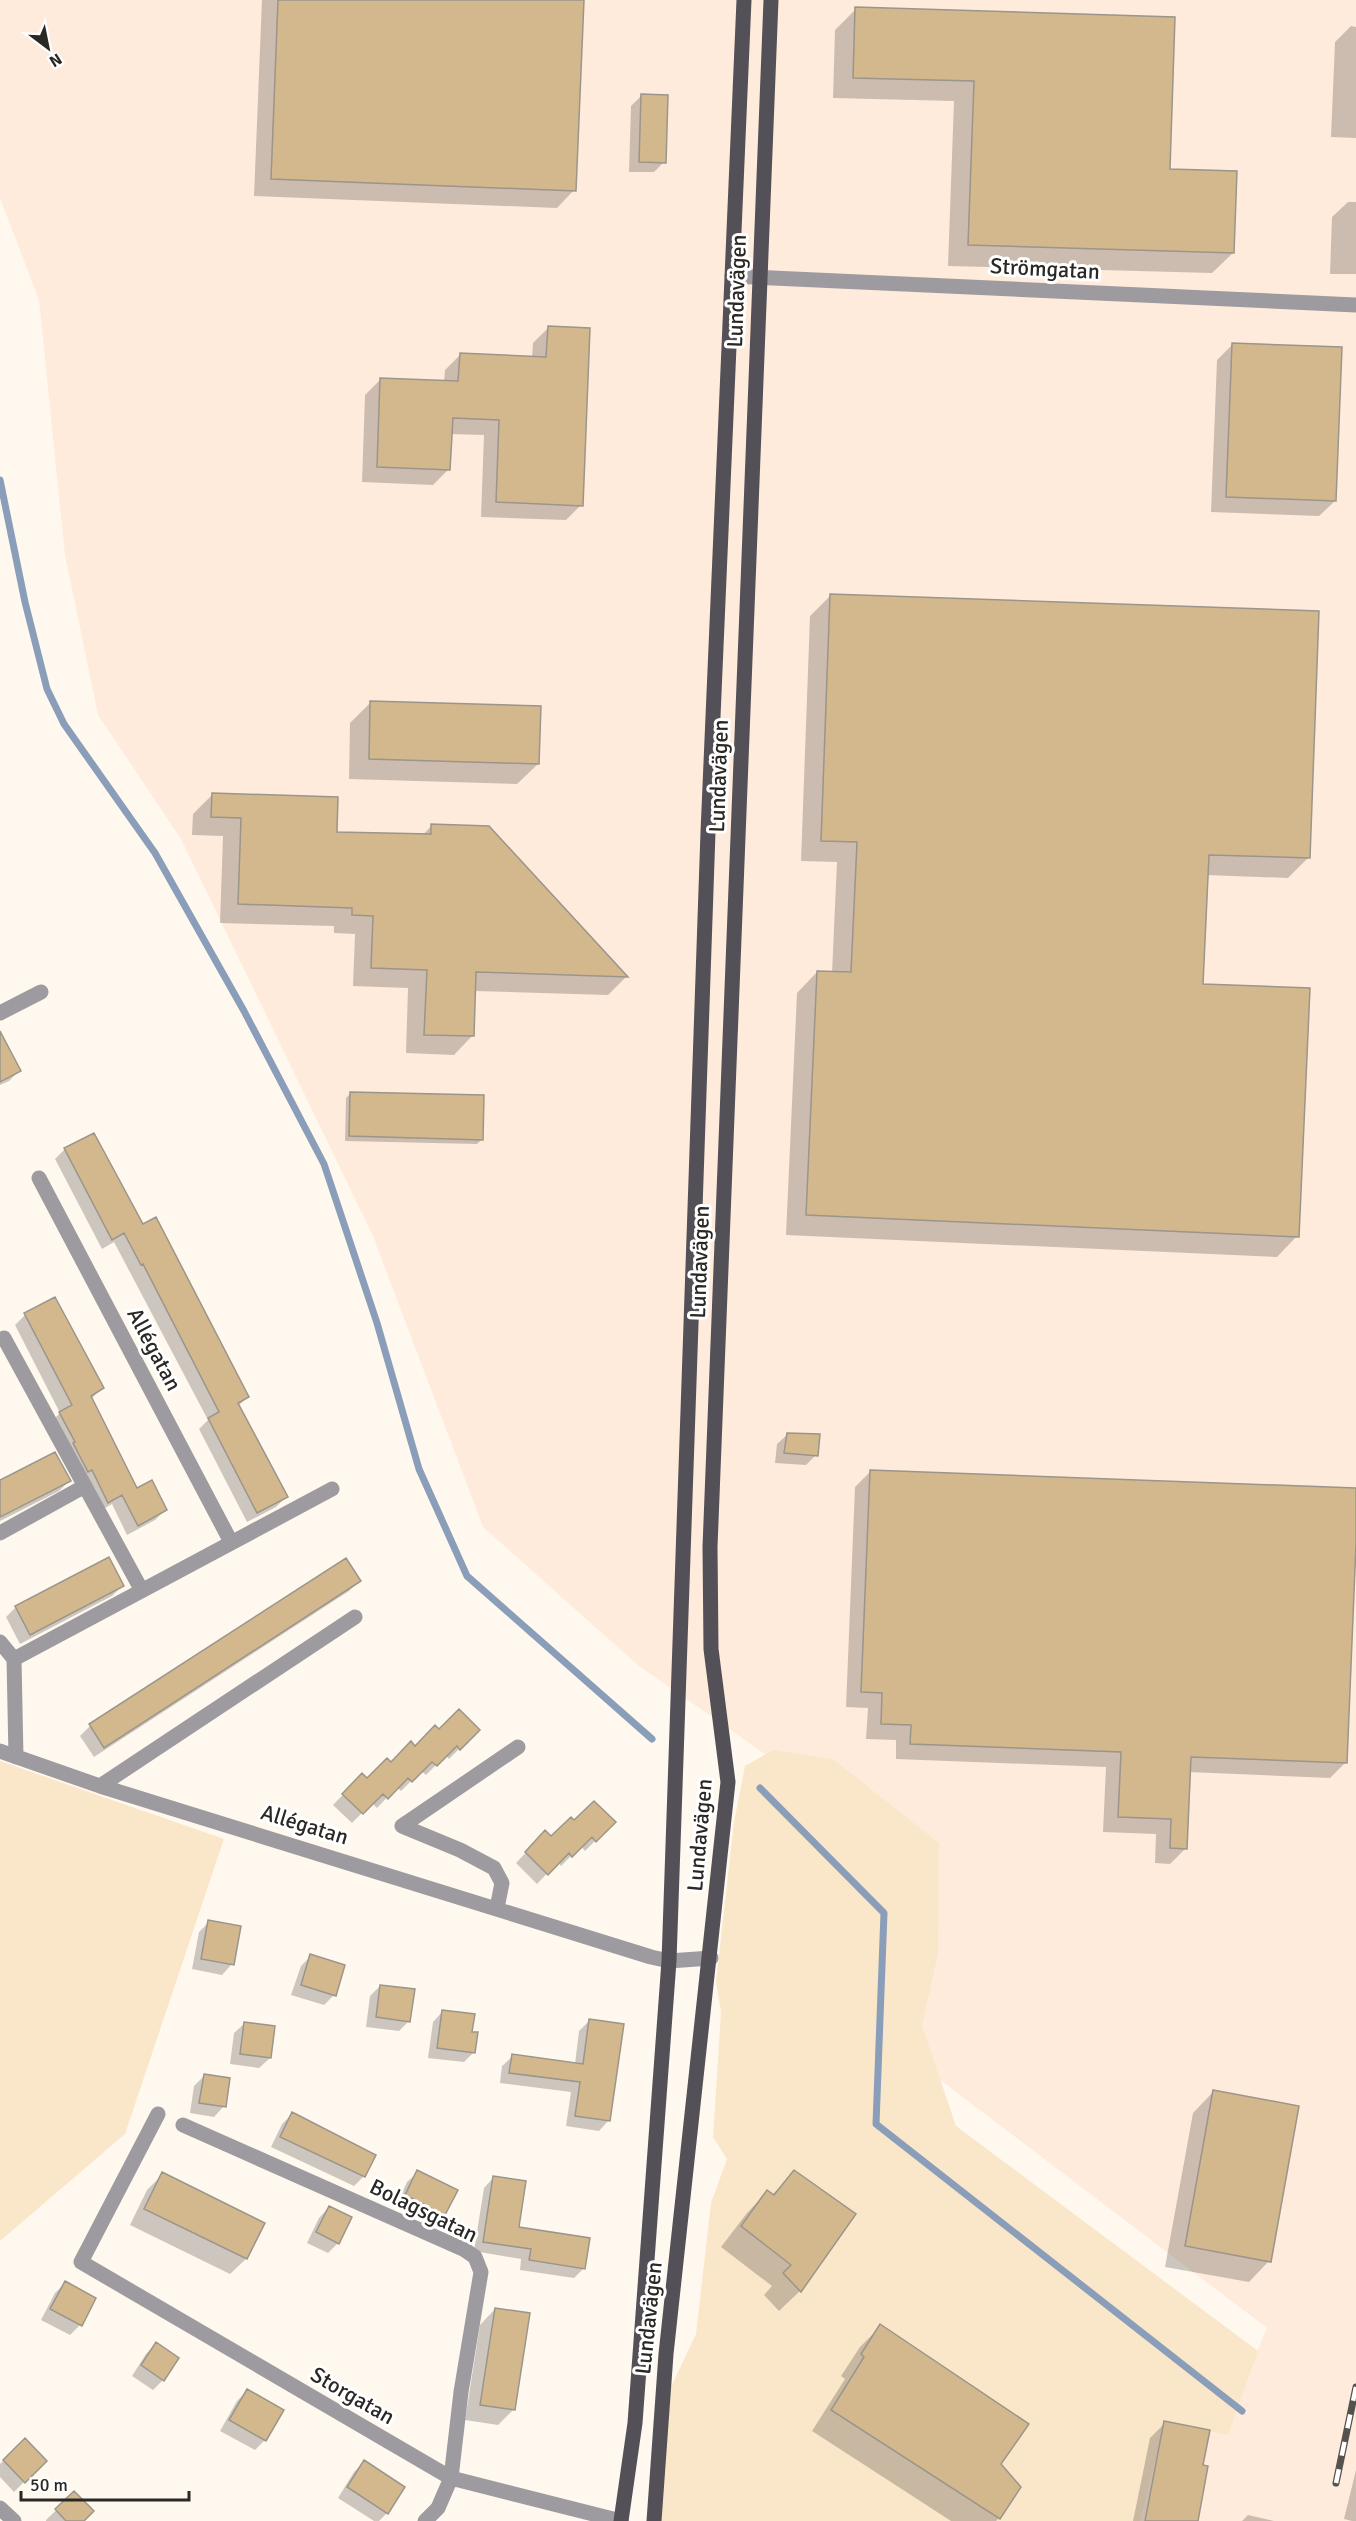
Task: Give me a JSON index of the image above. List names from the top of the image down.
{
  "streets": {
    "main road": ["Lundavägen"],
    "street": [
      "Strömgatan",
      "Allégatan",
      "Bolagsgatan",
      "Storgatan"
    ]
  },
  "crossings": [
    ["Strömgatan", "Lundavägen"],
    ["Lundavägen", "Allégatan"],
    ["Lundavägen", "Storgatan"],
    ["Bolagsgatan", "Storgatan"]
  ],
  "scale_bar": "50 m",
  "north": "bottom right"
}
